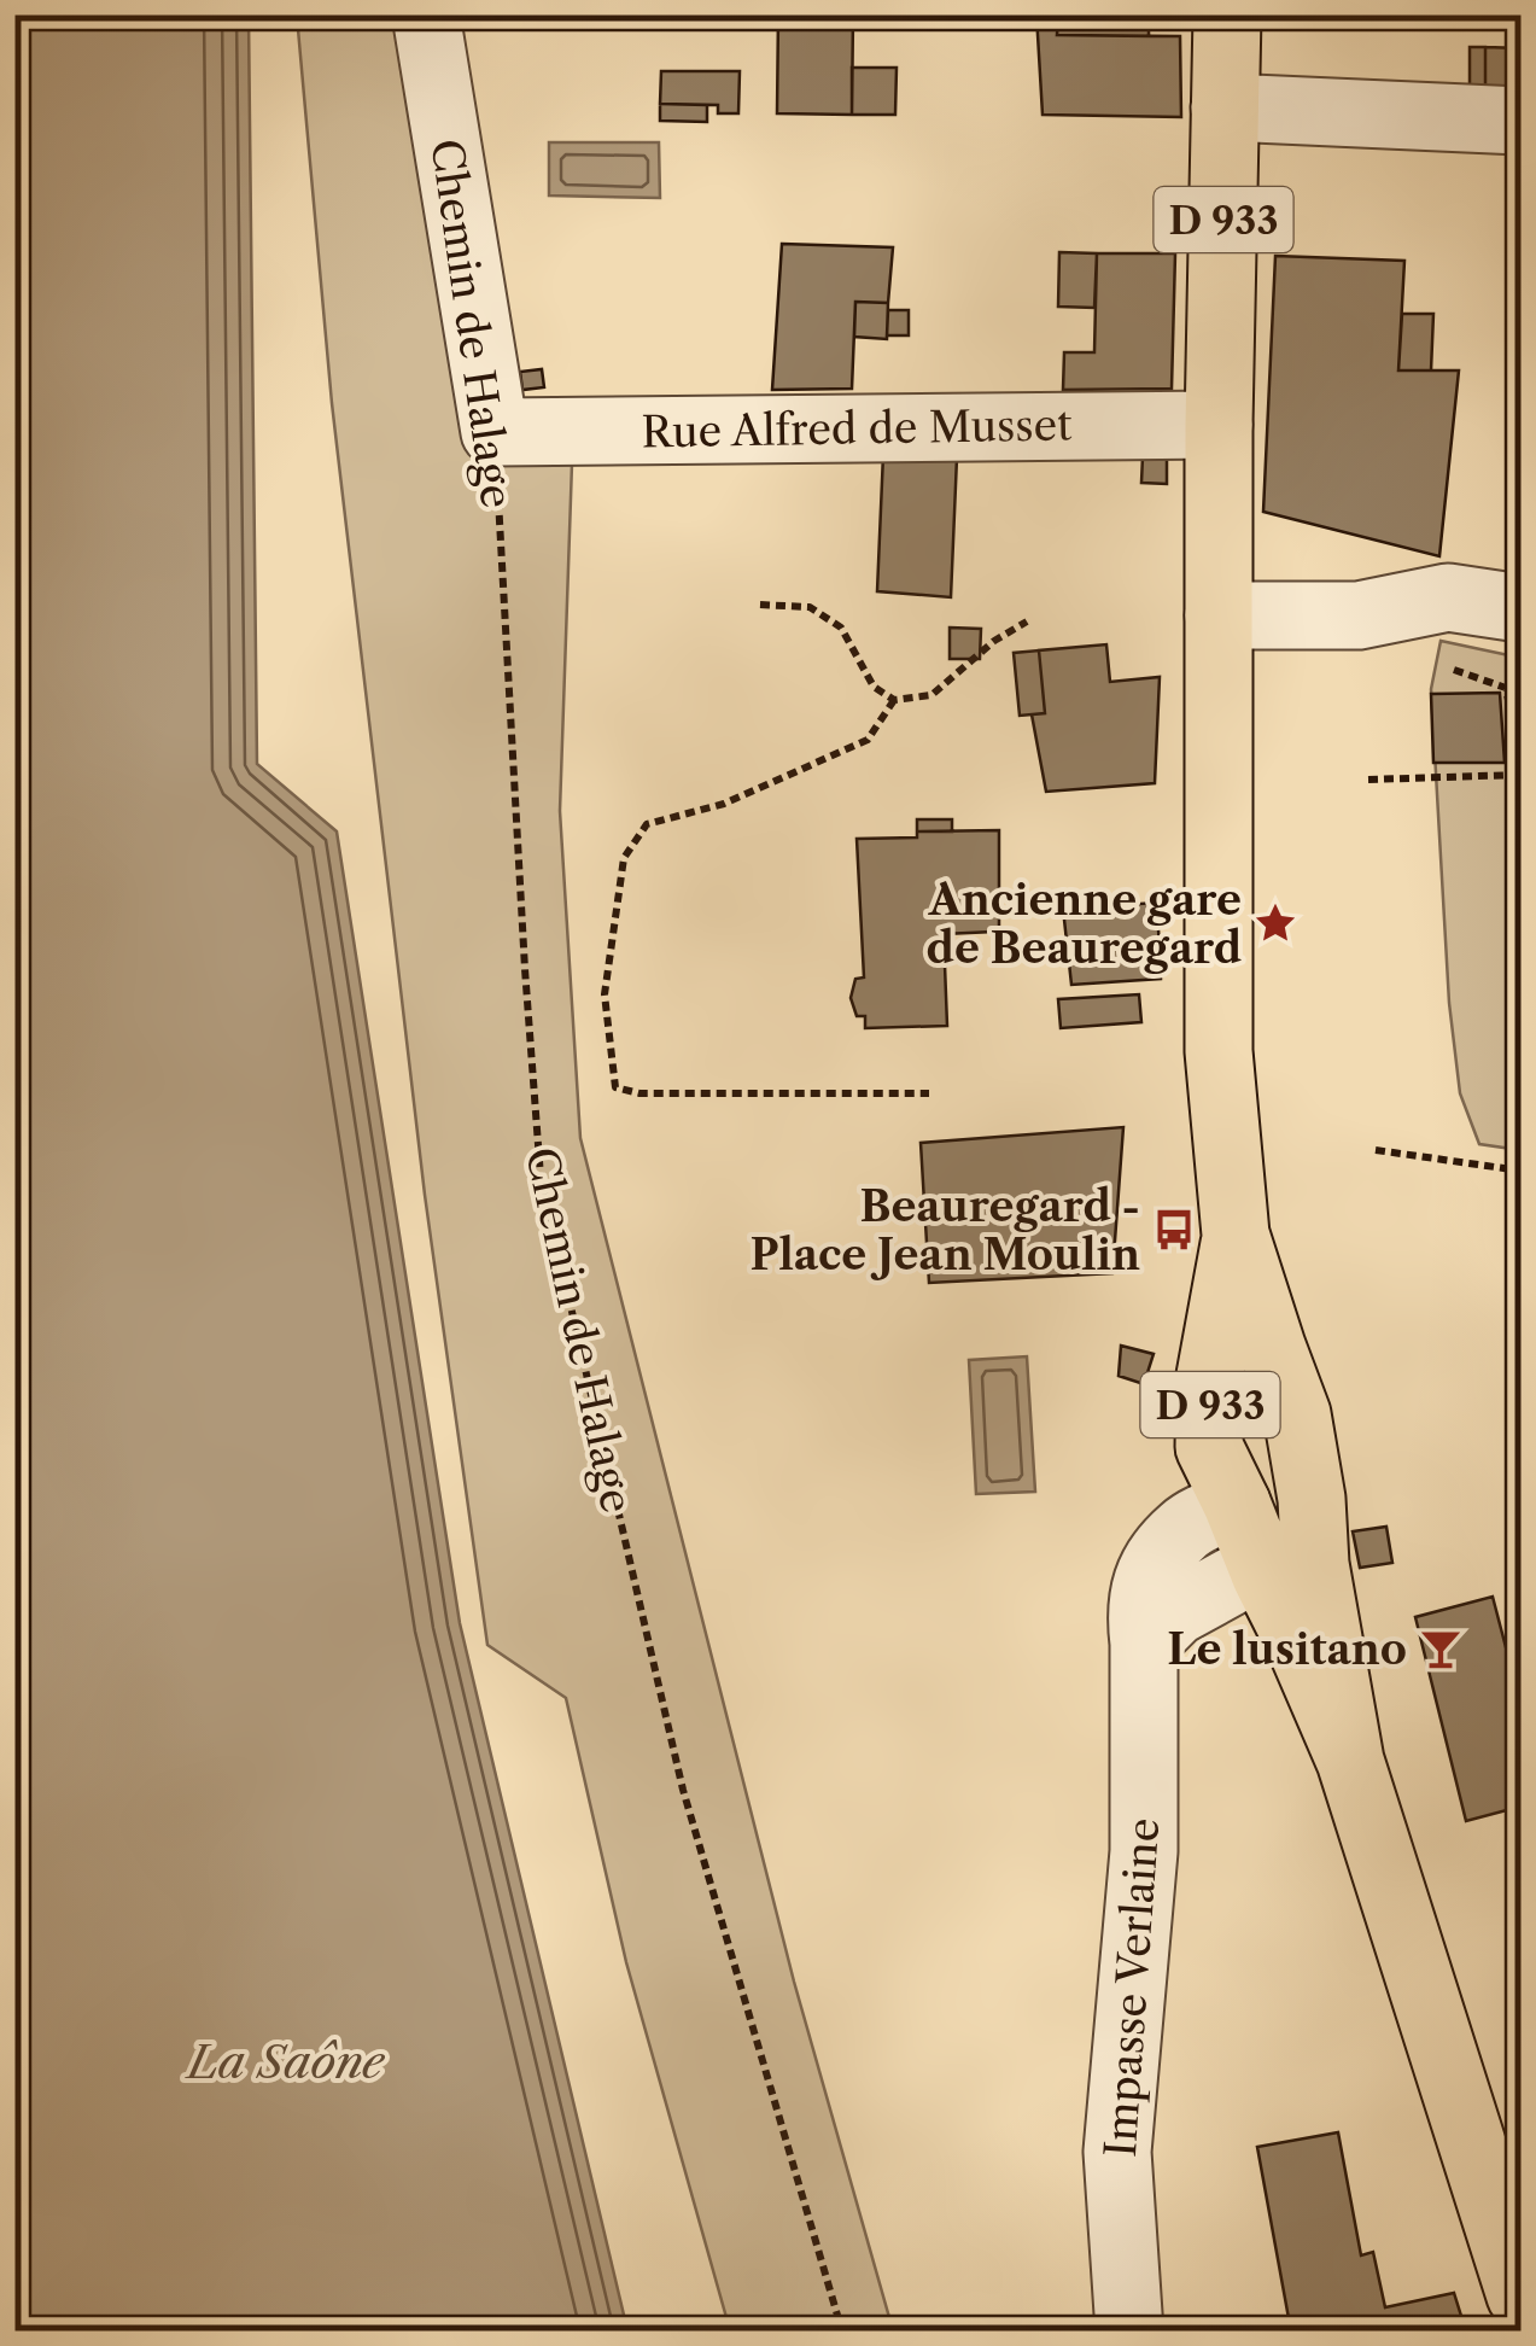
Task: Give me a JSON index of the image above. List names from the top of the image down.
{
  "streets": {
    "main road": ["D 933"],
    "street": ["Chemin de Halage", "Rue Alfred de Musset", "Impasse Verlaine"]
  },
  "crossings": [
    ["D 933", "Rue Alfred de Musset"],
    ["D 933", "Impasse Verlaine"],
    ["Chemin de Halage", "Rue Alfred de Musset"]
  ],
  "water": ["La Saône"],
  "places": {
    "place": ["Ancienne gare de Beauregard"],
    "bus stop": ["Beauregard - Place Jean Moulin"],
    "bar": ["Le lusitano"]
  }
}
